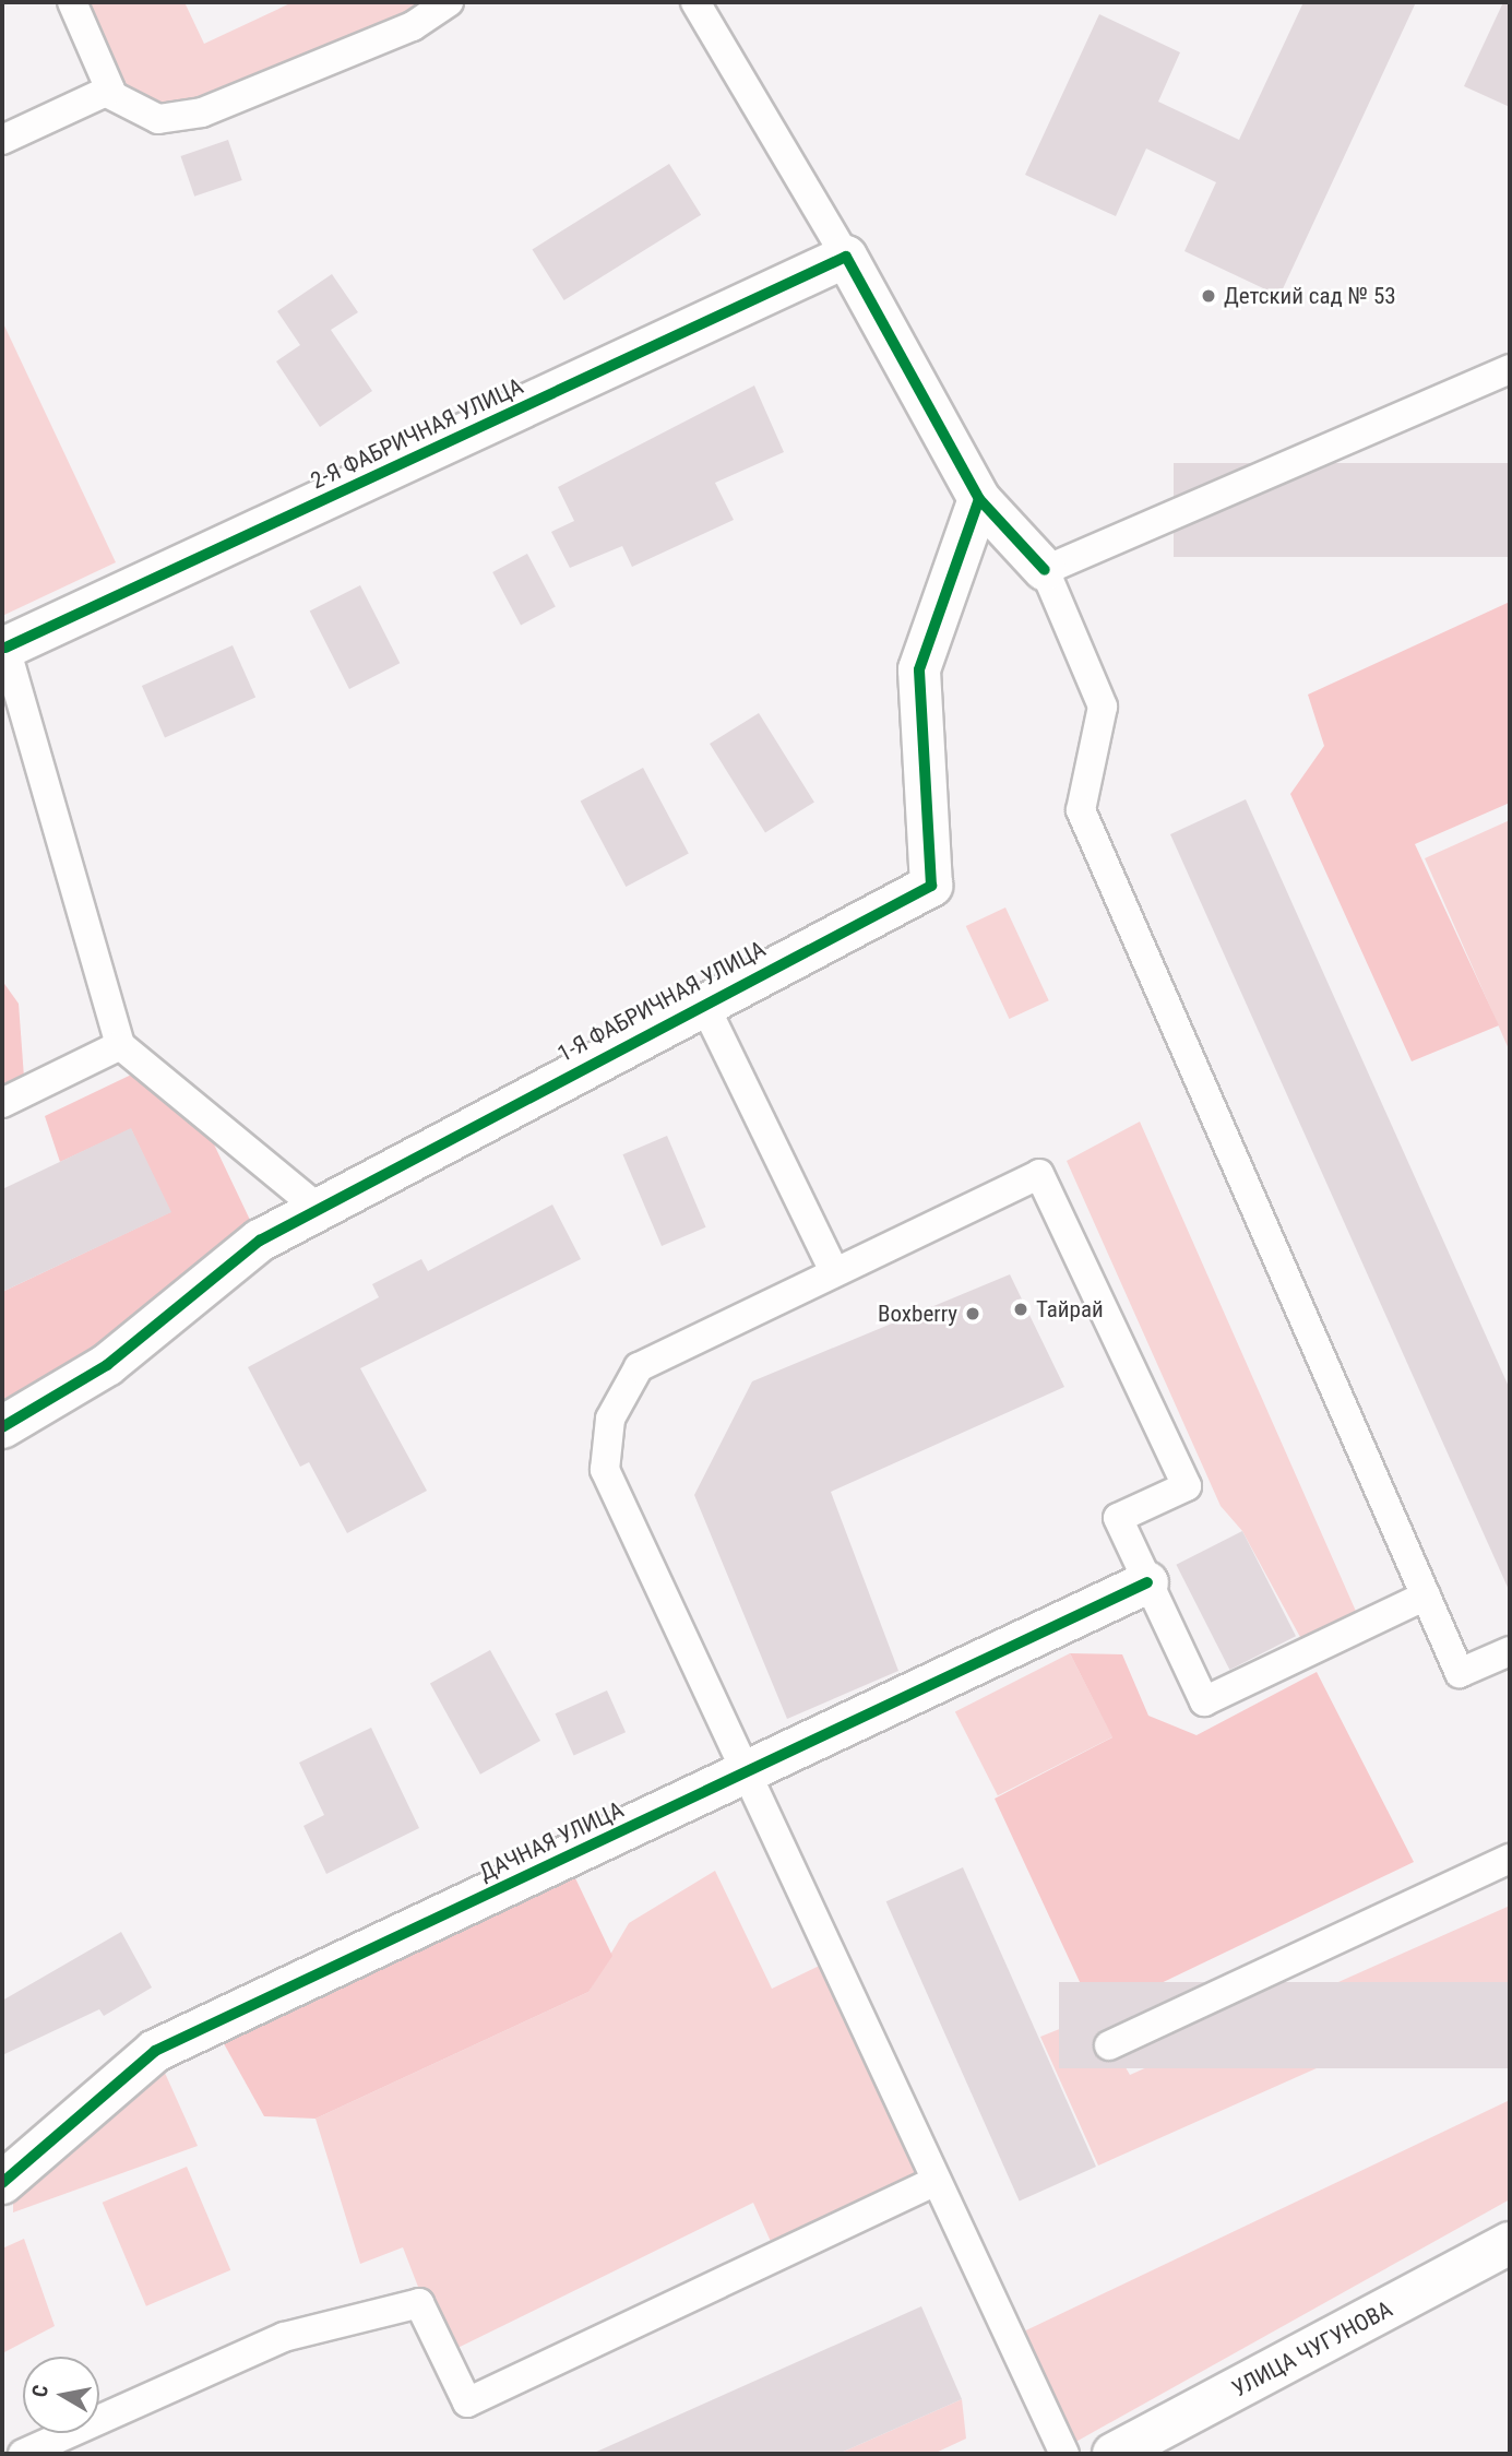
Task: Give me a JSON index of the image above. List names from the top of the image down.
{
  "streets": {
    "street": [
      "2-Я ФАБРИЧНАЯ УЛИЦА",
      "1-Я ФАБРИЧНАЯ УЛИЦА",
      "ДАЧНАЯ УЛИЦА",
      "УЛИЦА ЧУГУНОВА"
    ]
  },
  "places": ["Детский сад № 53", "Тайрай", "Boxberry"],
  "north": "left"
}
